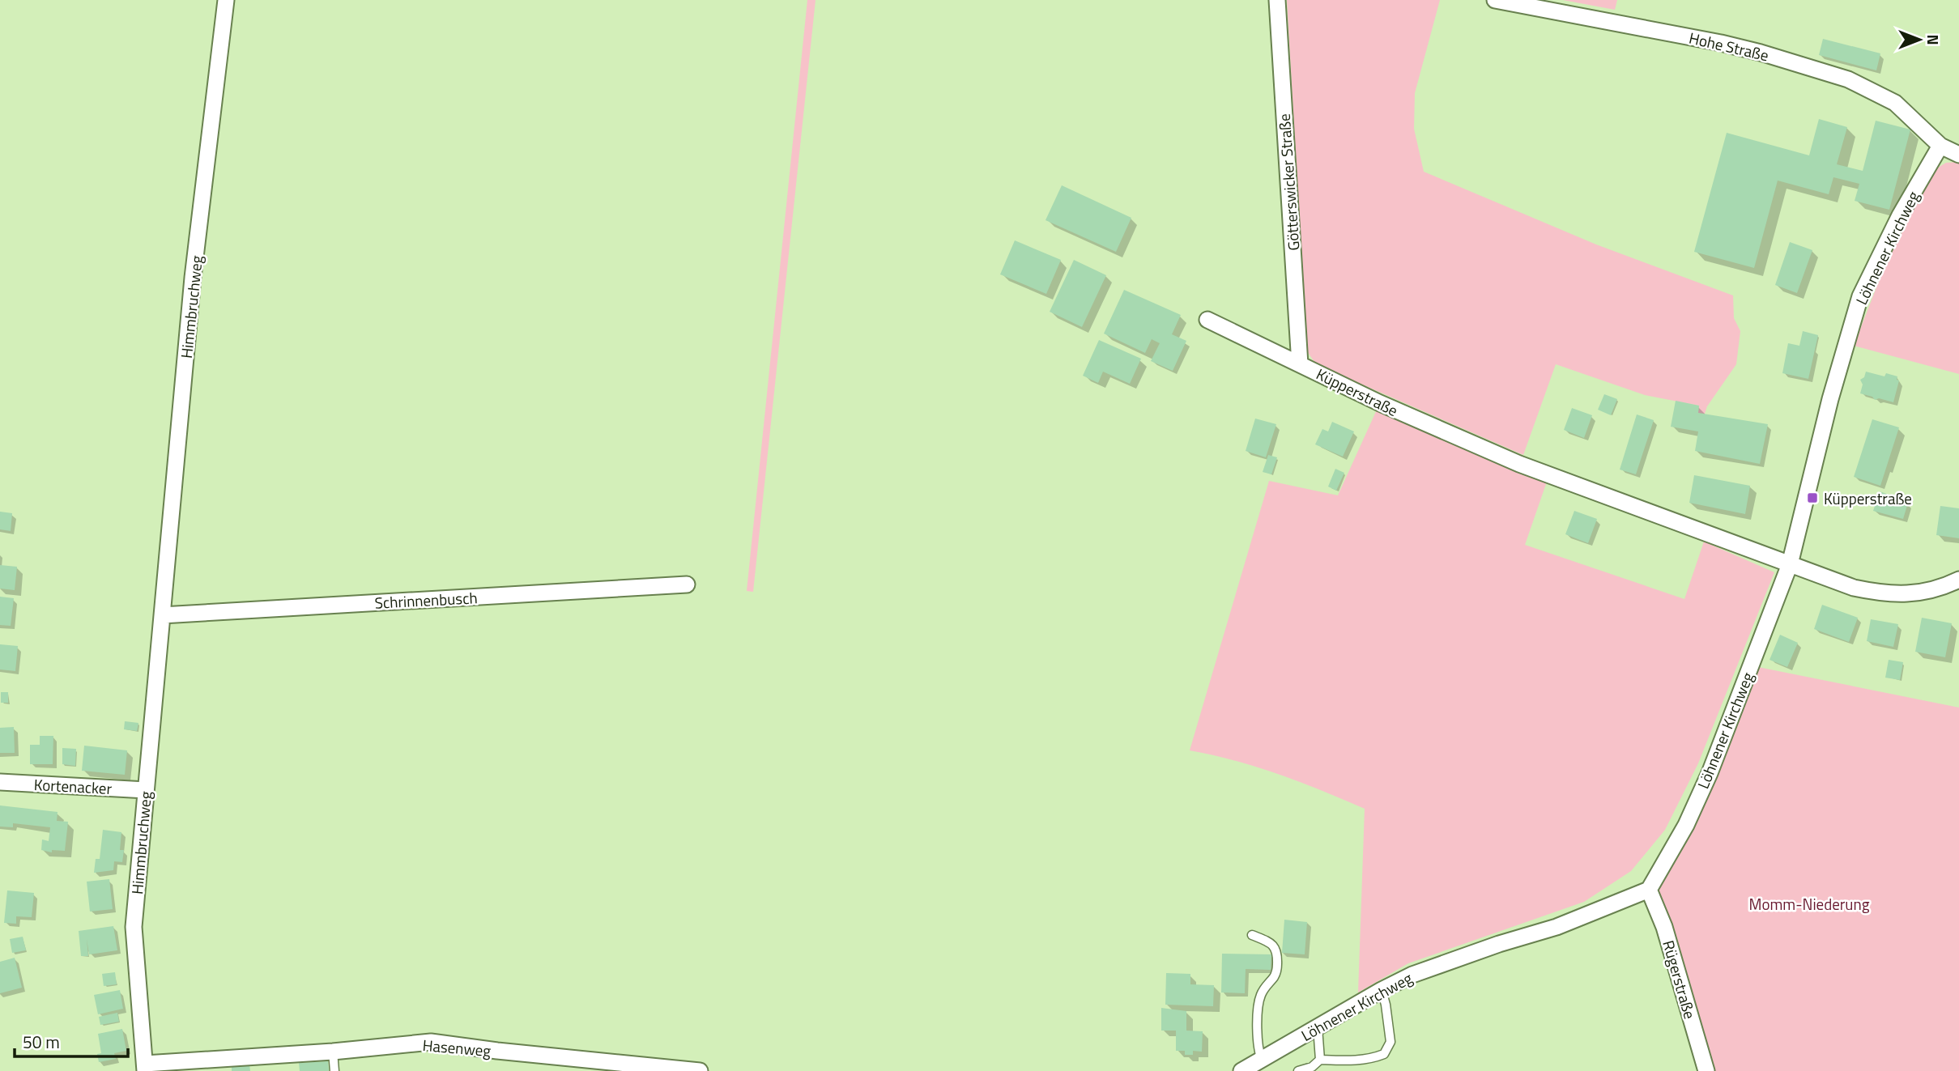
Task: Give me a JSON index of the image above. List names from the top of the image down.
{
  "streets": {
    "street": [
      "Hohe Straße",
      "Götterswicker Straße",
      "Löhnener Kirchweg",
      "Himmbruchweg",
      "Küpperstraße",
      "Schrinnenbusch",
      "Kortenacker",
      "Rügerstraße",
      "Hasenweg"
    ]
  },
  "crossings": [
    ["Hohe Straße", "Löhnener Kirchweg"],
    ["Götterswicker Straße", "Küpperstraße"],
    ["Löhnener Kirchweg", "Küpperstraße"],
    ["Löhnener Kirchweg", "Rügerstraße"],
    ["Himmbruchweg", "Schrinnenbusch"],
    ["Himmbruchweg", "Kortenacker"],
    ["Himmbruchweg", "Hasenweg"]
  ],
  "parks": ["Momm-Niederung"],
  "places": {
    "transit": ["Küpperstraße"]
  },
  "scale_bar": "50 m",
  "north": "right"
}
